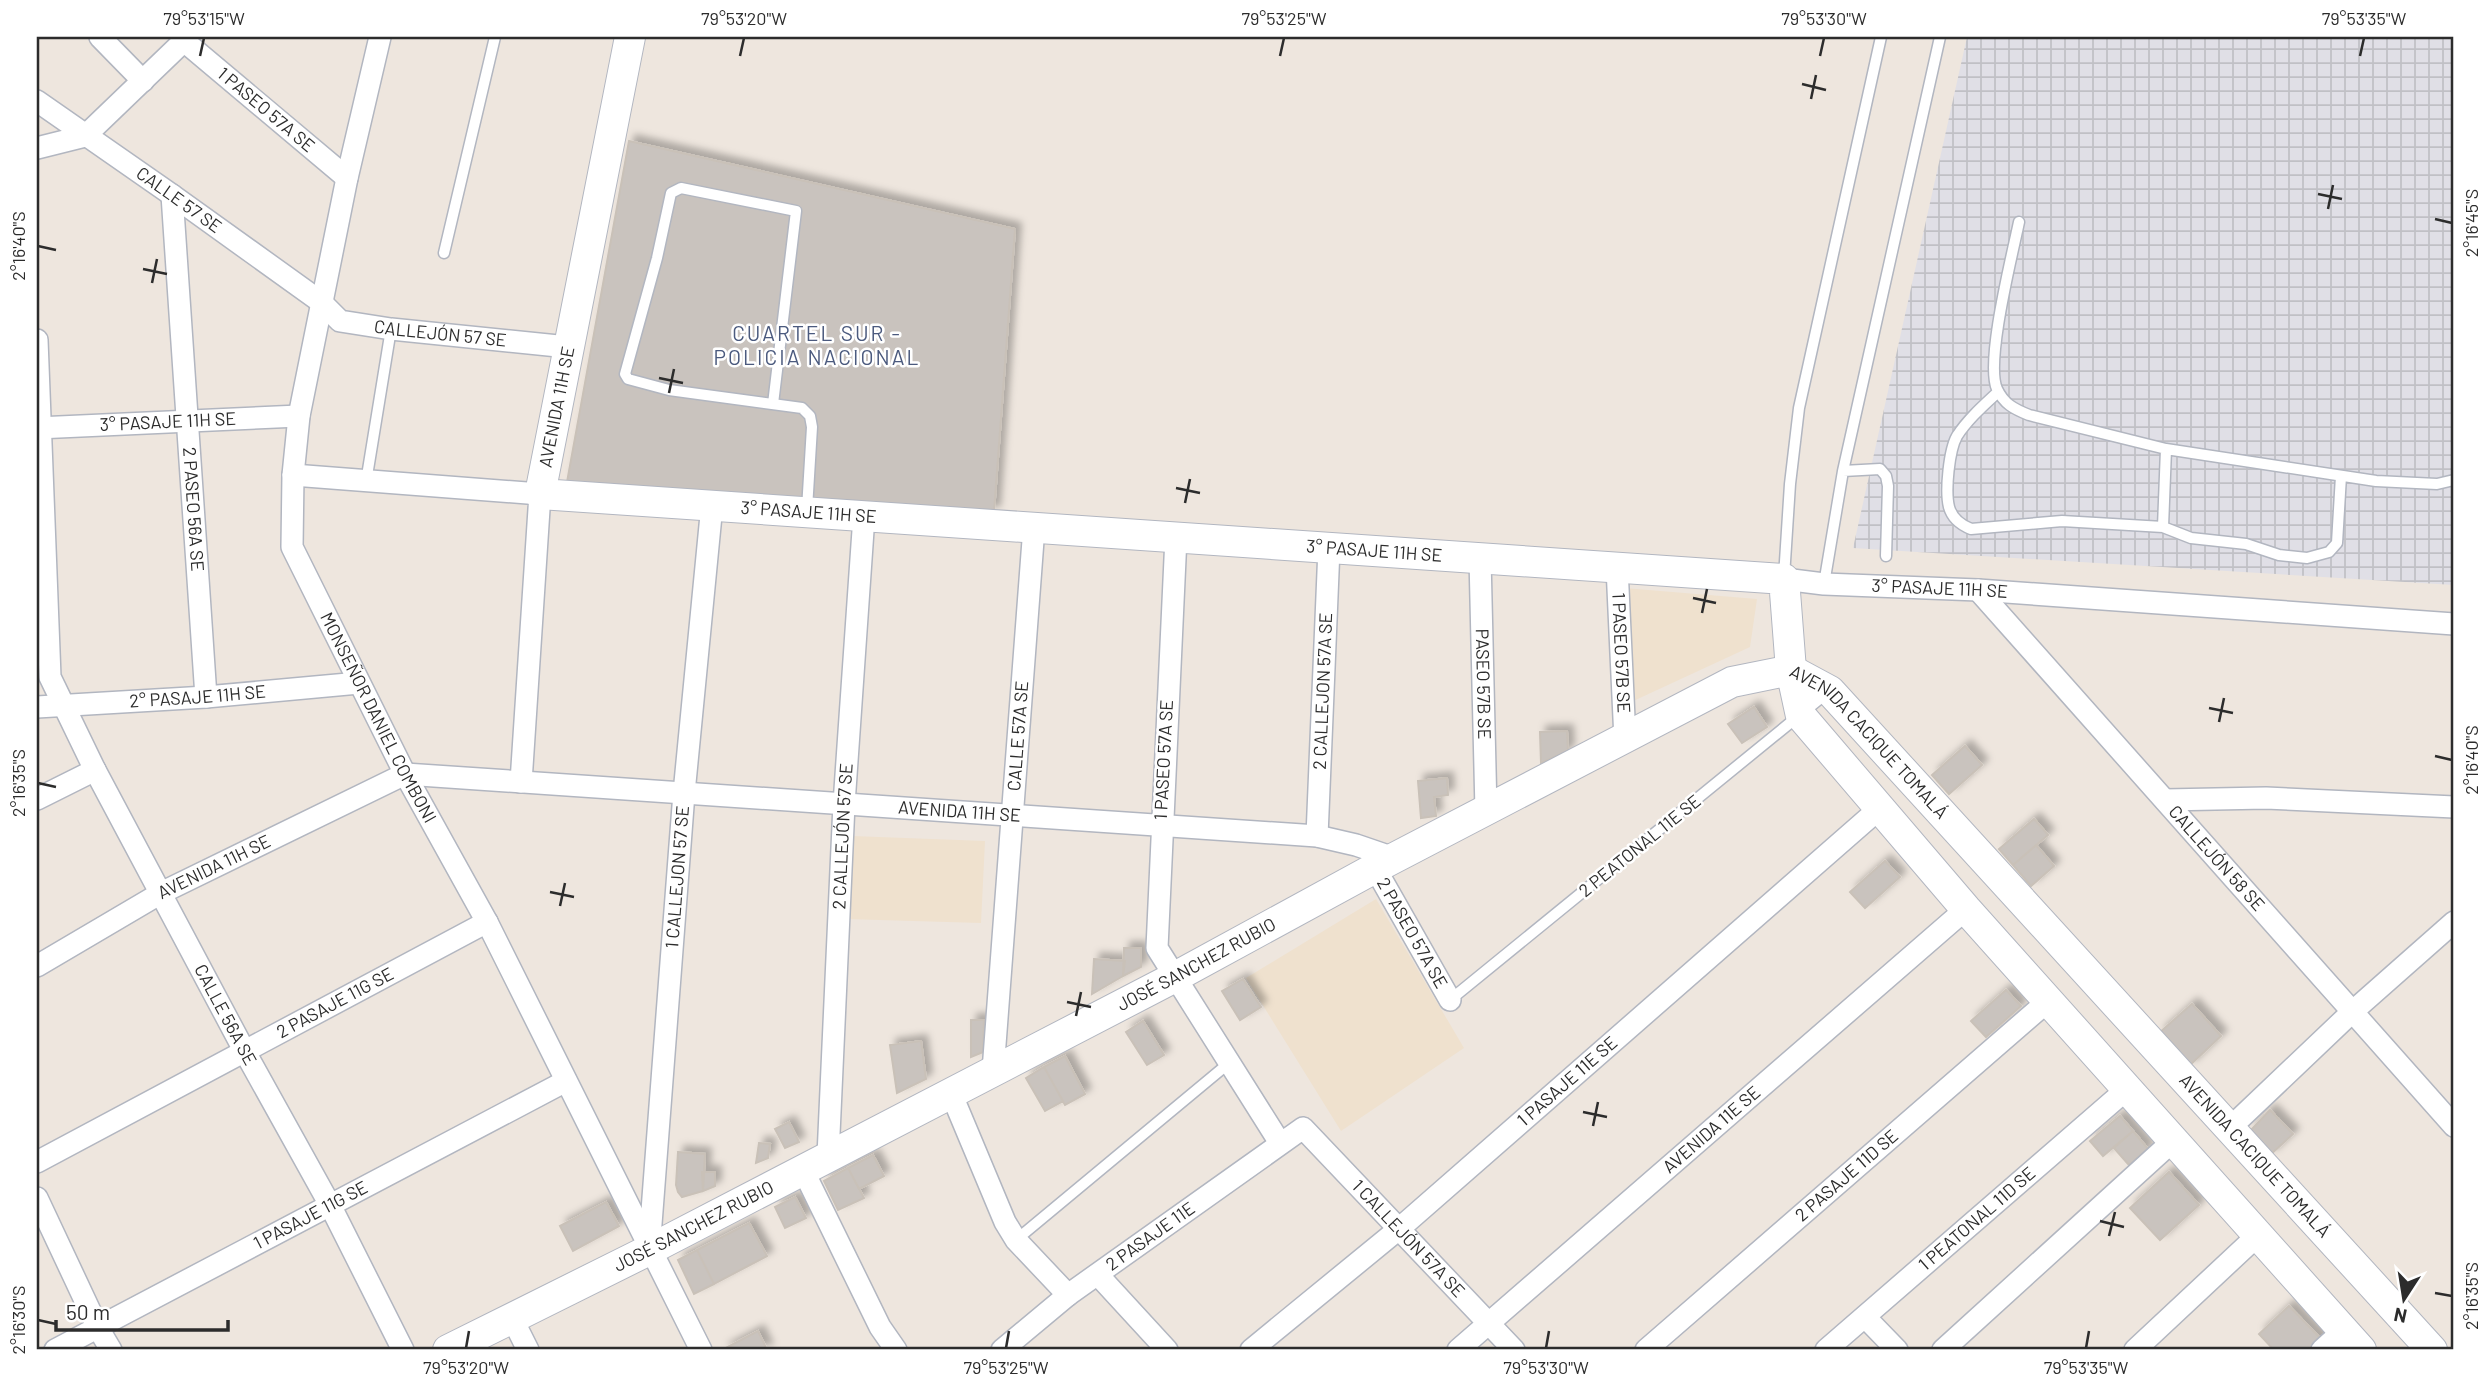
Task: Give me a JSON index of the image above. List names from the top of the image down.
{
  "streets": {
    "main road": [
      "AVENIDA 11H SE",
      "3° PASAJE 11H SE",
      "AVENIDA CACIQUE TOMALÁ",
      "JOSÉ SANCHEZ RUBIO"
    ],
    "street": [
      "1 PASEO 57A SE",
      "CALLE 57 SE",
      "CALLEJÓN 57 SE",
      "2 PASEO 56A SE",
      "1 PASEO 57B SE",
      "PASEO 57B SE",
      "2 CALLEJON 57A SE",
      "2° PASAJE 11H SE",
      "MONSEÑOR DANIEL COMBONI",
      "CALLE 57A SE",
      "2 CALLEJÓN 57 SE",
      "CALLEJÓN 58 SE",
      "1 CALLEJON 57 SE",
      "2 PASEO 57A SE",
      "2 PASAJE 11G SE",
      "CALLE 56A SE",
      "1 PASAJE 11E SE",
      "AVENIDA 11E SE",
      "2 PASAJE 11D SE",
      "1 PASAJE 11G SE",
      "1 PEATONAL 11D SE",
      "2 PASAJE 11E",
      "1 CALLEJÓN 57A SE"
    ],
    "lane": ["2 PEATONAL 11E SE"]
  },
  "crossings": [
    ["1 PASEO 57A SE", "AVENIDA 11H SE"],
    ["1 PASEO 57A SE", "3° PASAJE 11H SE"],
    ["1 PASEO 57A SE", "MONSEÑOR DANIEL COMBONI"],
    ["1 PASEO 57A SE", "JOSÉ SANCHEZ RUBIO"],
    ["CALLE 57 SE", "CALLEJÓN 57 SE"],
    ["CALLE 57 SE", "2 PASEO 56A SE"],
    ["CALLE 57 SE", "MONSEÑOR DANIEL COMBONI"],
    ["CALLEJÓN 57 SE", "AVENIDA 11H SE"],
    ["CALLEJÓN 57 SE", "MONSEÑOR DANIEL COMBONI"],
    ["AVENIDA 11H SE", "3° PASAJE 11H SE"],
    ["AVENIDA 11H SE", "2 CALLEJON 57A SE"],
    ["AVENIDA 11H SE", "MONSEÑOR DANIEL COMBONI"],
    ["AVENIDA 11H SE", "CALLE 57A SE"],
    ["AVENIDA 11H SE", "2 CALLEJÓN 57 SE"],
    ["AVENIDA 11H SE", "1 CALLEJON 57 SE"],
    ["AVENIDA 11H SE", "2 PASEO 57A SE"],
    ["AVENIDA 11H SE", "JOSÉ SANCHEZ RUBIO"],
    ["AVENIDA 11H SE", "CALLE 56A SE"],
    ["3° PASAJE 11H SE", "2 PASEO 56A SE"],
    ["3° PASAJE 11H SE", "1 PASEO 57B SE"],
    ["3° PASAJE 11H SE", "PASEO 57B SE"],
    ["3° PASAJE 11H SE", "2 CALLEJON 57A SE"],
    ["3° PASAJE 11H SE", "MONSEÑOR DANIEL COMBONI"],
    ["3° PASAJE 11H SE", "CALLE 57A SE"],
    ["3° PASAJE 11H SE", "2 CALLEJÓN 57 SE"],
    ["3° PASAJE 11H SE", "CALLEJÓN 58 SE"],
    ["3° PASAJE 11H SE", "1 CALLEJON 57 SE"],
    ["3° PASAJE 11H SE", "CALLE 56A SE"],
    ["2 PASEO 56A SE", "2° PASAJE 11H SE"],
    ["1 PASEO 57B SE", "JOSÉ SANCHEZ RUBIO"],
    ["PASEO 57B SE", "JOSÉ SANCHEZ RUBIO"],
    ["2° PASAJE 11H SE", "MONSEÑOR DANIEL COMBONI"],
    ["2° PASAJE 11H SE", "CALLE 56A SE"],
    ["MONSEÑOR DANIEL COMBONI", "1 CALLEJON 57 SE"],
    ["MONSEÑOR DANIEL COMBONI", "JOSÉ SANCHEZ RUBIO"],
    ["MONSEÑOR DANIEL COMBONI", "2 PASAJE 11G SE"],
    ["MONSEÑOR DANIEL COMBONI", "1 PASAJE 11G SE"],
    ["CALLE 57A SE", "JOSÉ SANCHEZ RUBIO"],
    ["AVENIDA CACIQUE TOMALÁ", "2 PEATONAL 11E SE"],
    ["AVENIDA CACIQUE TOMALÁ", "JOSÉ SANCHEZ RUBIO"],
    ["AVENIDA CACIQUE TOMALÁ", "1 PASAJE 11E SE"],
    ["AVENIDA CACIQUE TOMALÁ", "AVENIDA 11E SE"],
    ["AVENIDA CACIQUE TOMALÁ", "2 PASAJE 11D SE"],
    ["AVENIDA CACIQUE TOMALÁ", "1 PEATONAL 11D SE"],
    ["2 CALLEJÓN 57 SE", "JOSÉ SANCHEZ RUBIO"],
    ["2 PEATONAL 11E SE", "2 PASEO 57A SE"],
    ["1 CALLEJON 57 SE", "JOSÉ SANCHEZ RUBIO"],
    ["2 PASEO 57A SE", "JOSÉ SANCHEZ RUBIO"],
    ["2 PASAJE 11G SE", "CALLE 56A SE"],
    ["CALLE 56A SE", "1 PASAJE 11G SE"],
    ["1 PASAJE 11E SE", "1 CALLEJÓN 57A SE"],
    ["AVENIDA 11E SE", "1 CALLEJÓN 57A SE"],
    ["2 PASAJE 11E", "1 CALLEJÓN 57A SE"]
  ],
  "districts": ["CUARTEL SUR - POLICIA NACIONAL"],
  "scale_bar": "50 m",
  "north": "bottom",
  "coordinates": [
    "79°53'15\"W",
    "79°53'20\"W",
    "79°53'25\"W",
    "79°53'30\"W",
    "79°53'35\"W",
    "2°16'45\"S",
    "2°16'40\"S",
    "2°16'35\"S",
    "2°16'30\"S"
  ]
}
